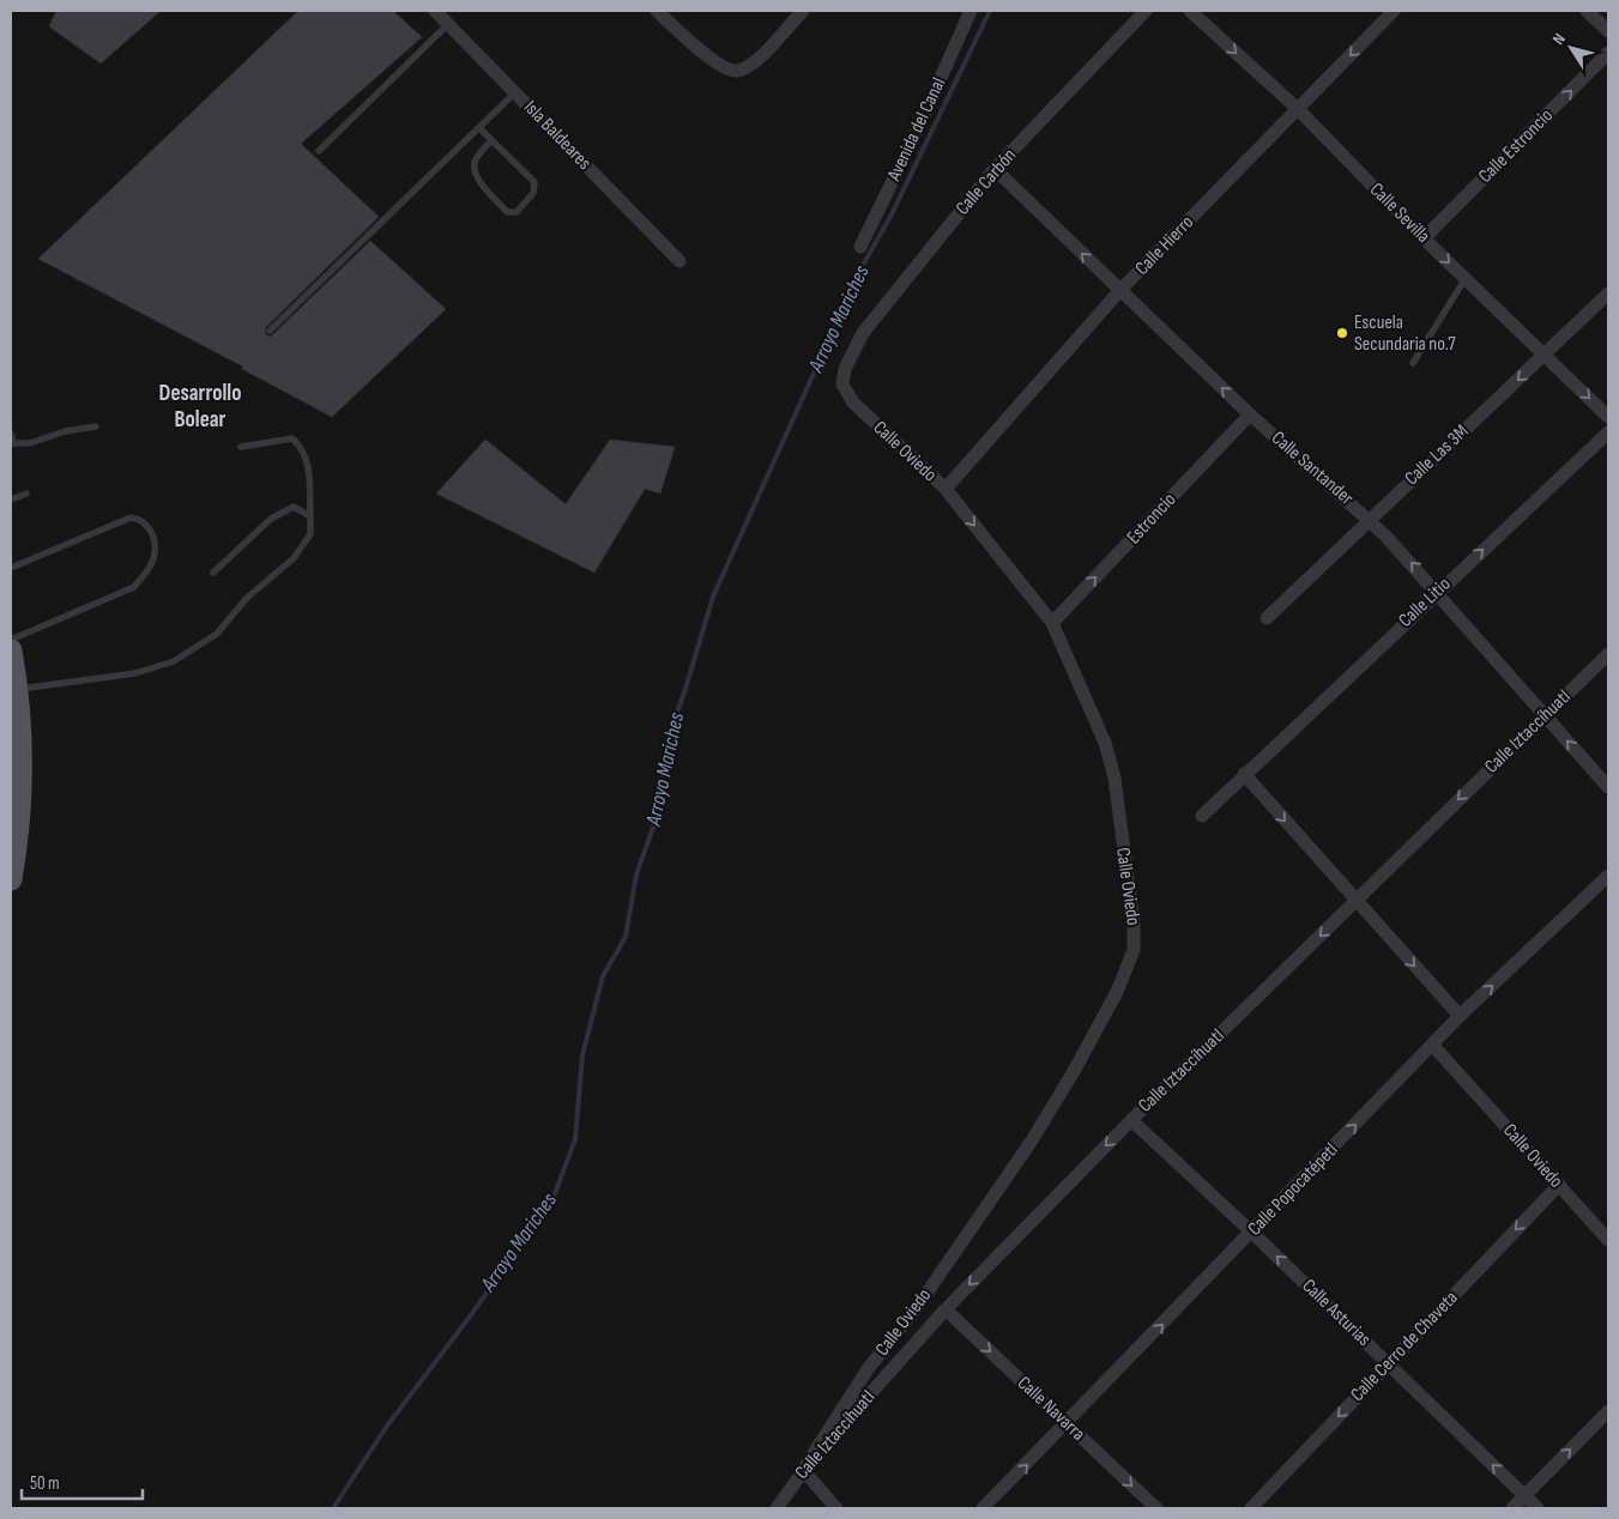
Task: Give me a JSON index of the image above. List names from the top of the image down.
{
  "streets": {
    "street": [
      "Avenida del Canal",
      "Isla Baldeares",
      "Calle Estroncio",
      "Calle Carbón",
      "Calle Sevilla",
      "Calle Hierro",
      "Calle Oviedo",
      "Calle Las 3M",
      "Calle Santander",
      "Estroncio",
      "Calle Litio",
      "Calle Iztaccíhuatl",
      "Calle Popocatépetl",
      "Calle Asturias",
      "Calle Cerro de Chaveta",
      "Calle Navarra"
    ]
  },
  "crossings": [
    ["Calle Estroncio", "Calle Sevilla"],
    ["Calle Carbón", "Calle Oviedo"],
    ["Calle Carbón", "Calle Santander"],
    ["Calle Sevilla", "Calle Hierro"],
    ["Calle Sevilla", "Calle Las 3M"],
    ["Calle Hierro", "Calle Oviedo"],
    ["Calle Hierro", "Calle Santander"],
    ["Calle Oviedo", "Estroncio"],
    ["Calle Oviedo", "Calle Iztaccíhuatl"],
    ["Calle Oviedo", "Calle Popocatépetl"],
    ["Calle Oviedo", "Calle Cerro de Chaveta"],
    ["Calle Las 3M", "Calle Santander"],
    ["Calle Santander", "Estroncio"],
    ["Calle Santander", "Calle Litio"],
    ["Calle Santander", "Calle Iztaccíhuatl"],
    ["Calle Iztaccíhuatl", "Calle Asturias"],
    ["Calle Iztaccíhuatl", "Calle Navarra"],
    ["Calle Popocatépetl", "Calle Asturias"],
    ["Calle Popocatépetl", "Calle Navarra"],
    ["Calle Asturias", "Calle Cerro de Chaveta"]
  ],
  "one_way": [
    "Calle Estroncio",
    "Calle Sevilla",
    "Calle Las 3M",
    "Calle Santander",
    "Estroncio",
    "Calle Litio",
    "Calle Iztaccíhuatl",
    "Calle Popocatépetl",
    "Calle Asturias",
    "Calle Cerro de Chaveta",
    "Calle Navarra"
  ],
  "districts": ["Desarrollo Bolear"],
  "water": ["Arroyo Mariches"],
  "places": ["Escuela Secundaria no.7"],
  "scale_bar": "50 m",
  "north": "top left"
}
